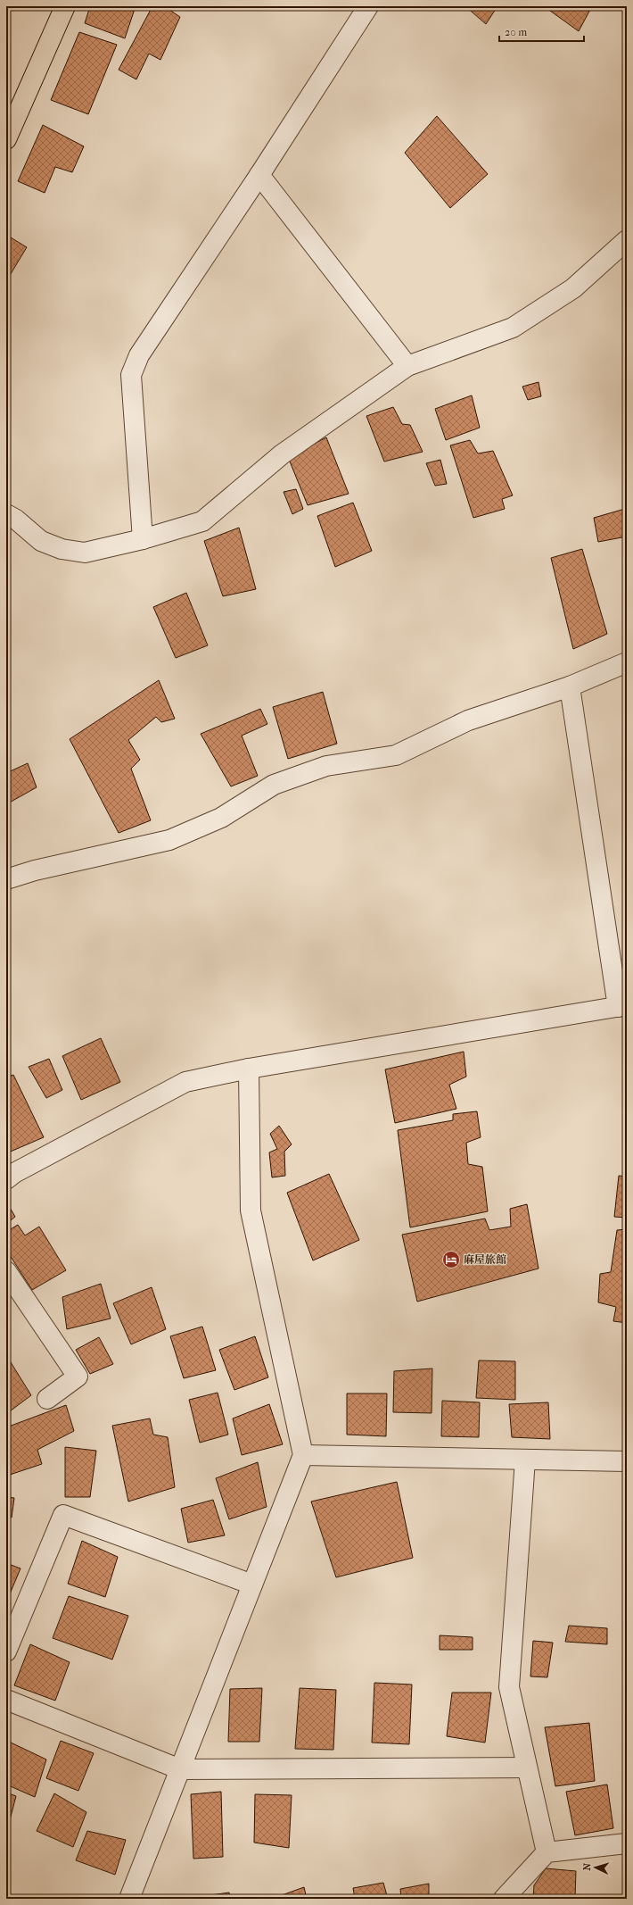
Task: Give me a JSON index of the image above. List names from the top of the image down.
{
  "places": {
    "hotel": ["麻屋旅館"]
  },
  "scale_bar": "20 m",
  "north": "left"
}
